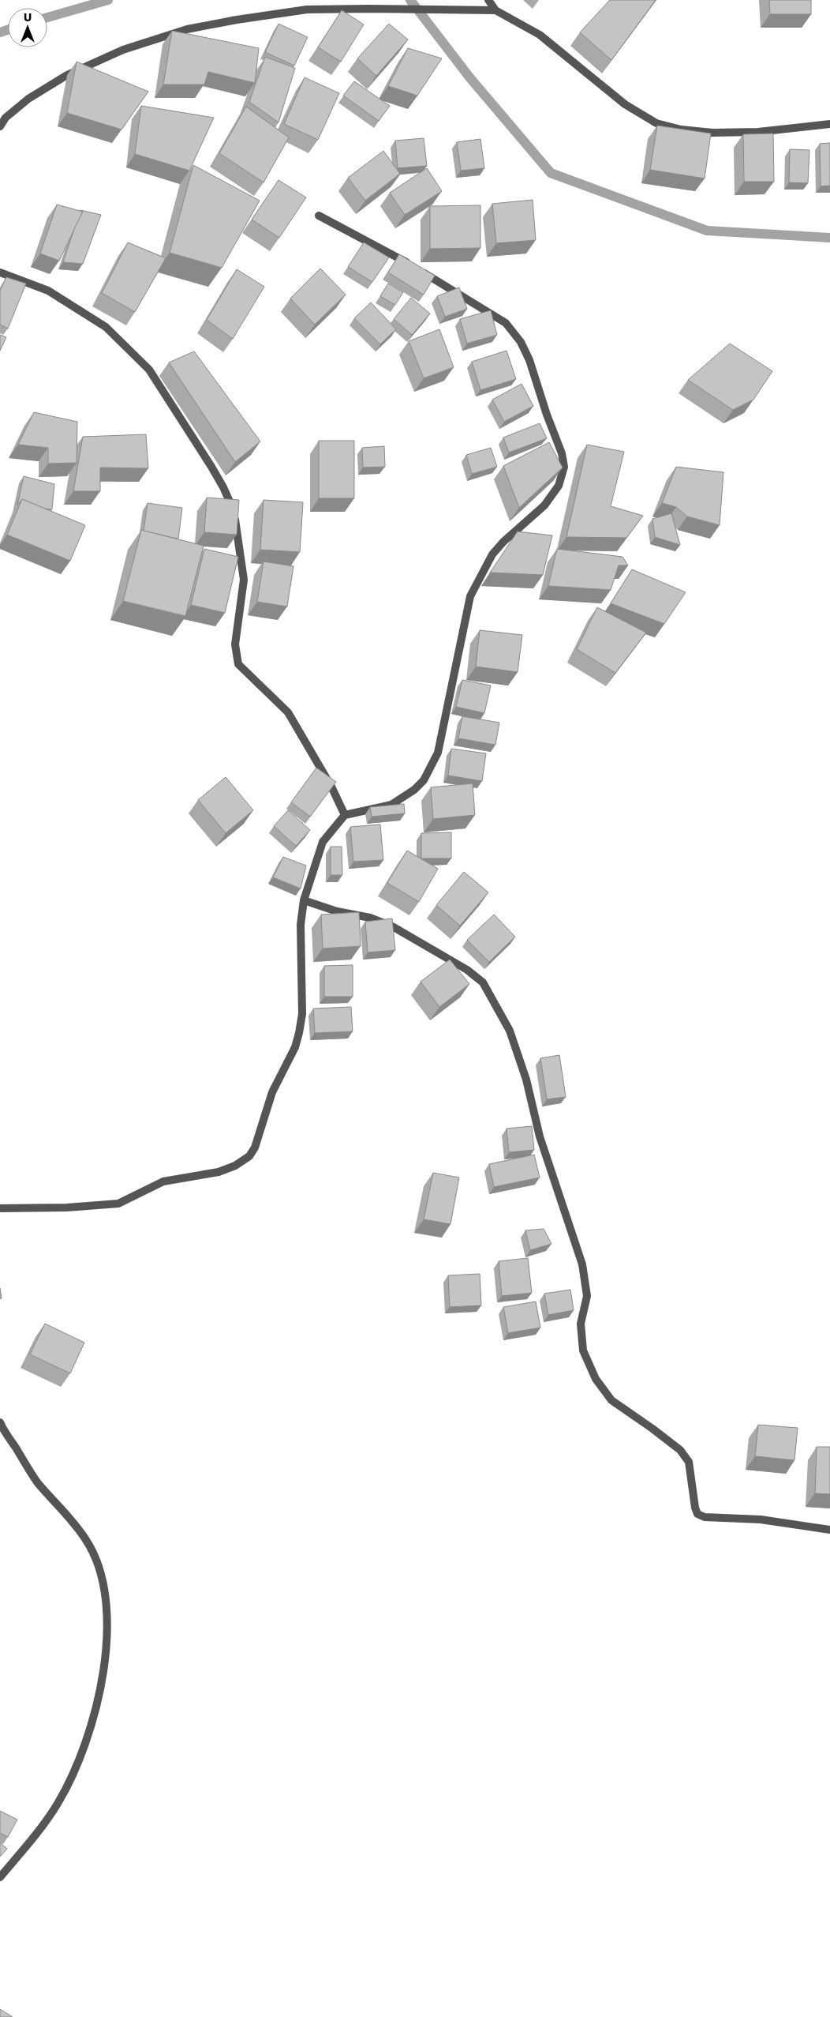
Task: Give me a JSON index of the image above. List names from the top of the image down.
{
  "north": "top"
}
